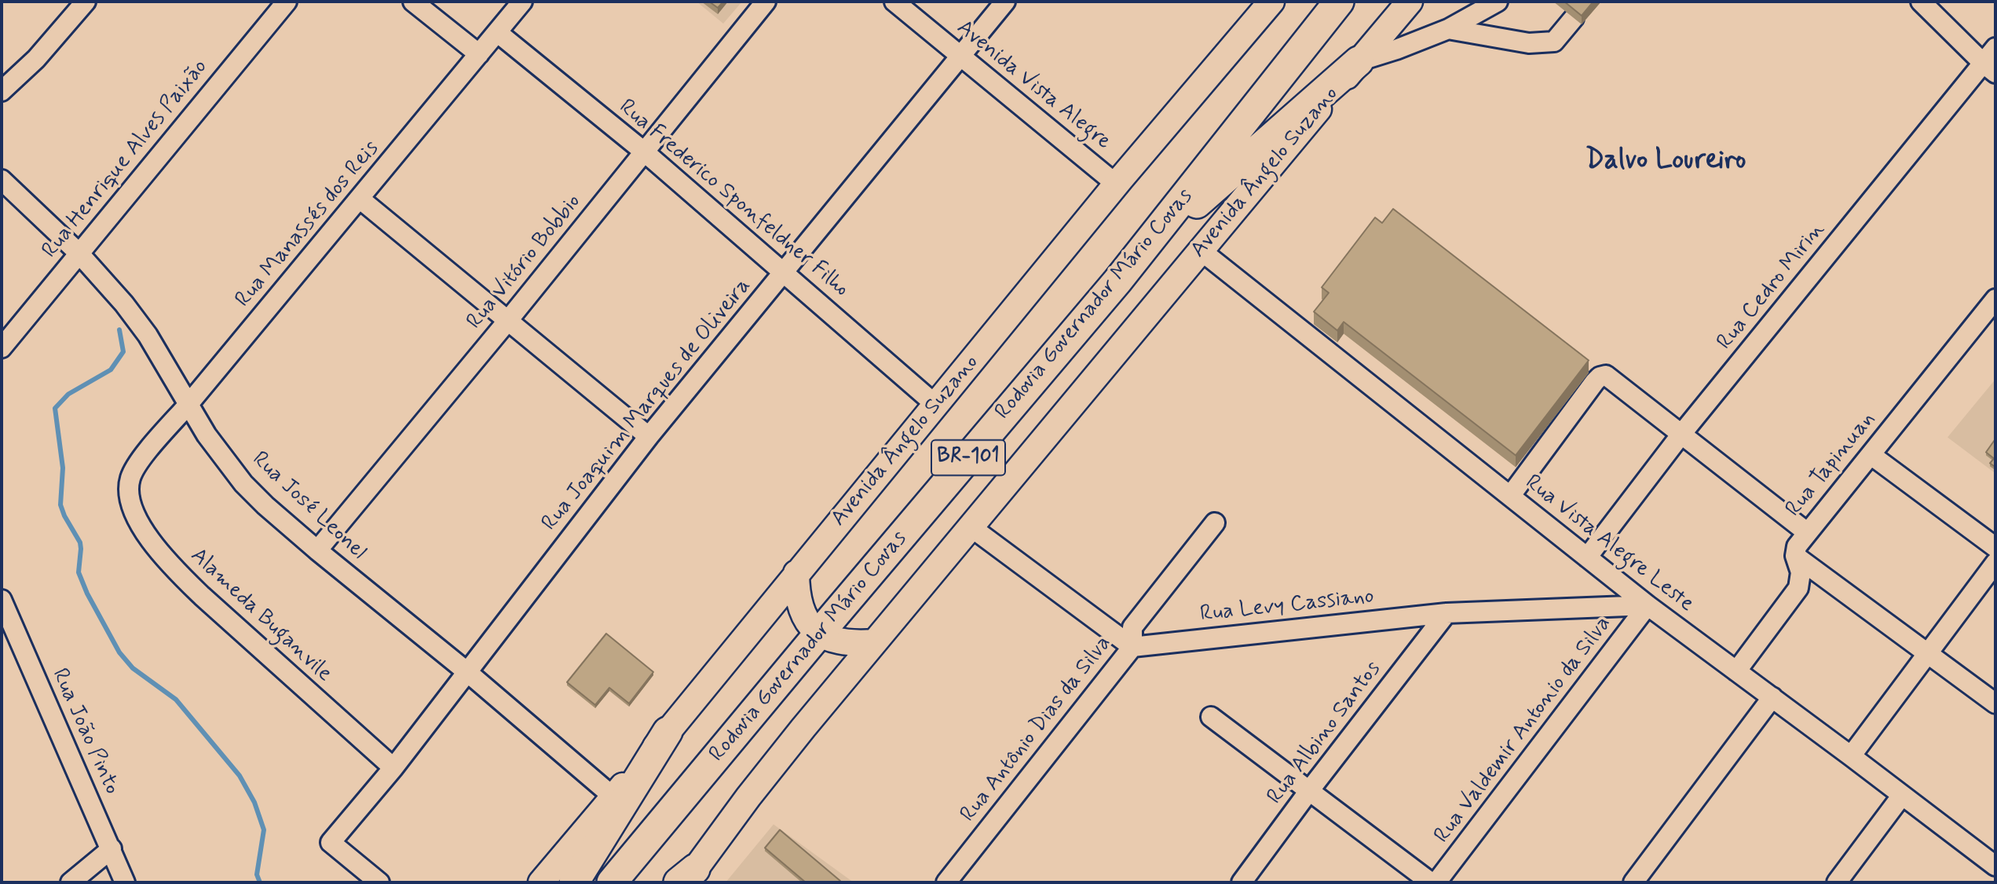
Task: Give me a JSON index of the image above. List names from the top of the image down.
{
  "streets": {
    "highway": ["Rodovia Governador Mário Covas", "BR-101"],
    "main road": ["Avenida Ângelo Suzano"],
    "street": [
      "Avenida Vista Alegre",
      "Rua Henrique Alves Paixão",
      "Rua Frederico Sponfeldner Filho",
      "Rua Manassés dos Reis",
      "Rua Vitório Bobbio",
      "Rua Cedro Mirin",
      "Rua Joaquim Marques de Oliveira",
      "Rua Tapinuan",
      "Rua José Leonel",
      "Rua Vista Alegre Leste",
      "Rua Levy Cassiano",
      "Alameda Buganvile",
      "Rua Antônio Dias da Silva",
      "Rua Valdemir Antonio da Silva",
      "Rua João Pinto",
      "Rua Albino Santos"
    ]
  },
  "crossings": [
    ["Avenida Vista Alegre", "Avenida Ângelo Suzano"],
    ["Avenida Vista Alegre", "Rua Joaquim Marques de Oliveira"],
    ["Rua Henrique Alves Paixão", "Rua José Leonel"],
    ["Avenida Ângelo Suzano", "Rua Frederico Sponfeldner Filho"],
    ["Avenida Ângelo Suzano", "Rua José Leonel"],
    ["Avenida Ângelo Suzano", "Rua Vista Alegre Leste"],
    ["Rua Frederico Sponfeldner Filho", "Rua Manassés dos Reis"],
    ["Rua Frederico Sponfeldner Filho", "Rua Vitório Bobbio"],
    ["Rua Frederico Sponfeldner Filho", "Rua Joaquim Marques de Oliveira"],
    ["Rua Manassés dos Reis", "Rua José Leonel"],
    ["Rua Manassés dos Reis", "Alameda Buganvile"],
    ["Rua Vitório Bobbio", "Rua José Leonel"],
    ["Rua Cedro Mirin", "Rua Vista Alegre Leste"],
    ["Rua Joaquim Marques de Oliveira", "Rua José Leonel"],
    ["Rua Joaquim Marques de Oliveira", "Alameda Buganvile"],
    ["Rua Vista Alegre Leste", "Rua Levy Cassiano"],
    ["Rua Vista Alegre Leste", "Rua Valdemir Antonio da Silva"],
    ["Rua Levy Cassiano", "Rua Antônio Dias da Silva"],
    ["Rua Levy Cassiano", "Rua Valdemir Antonio da Silva"],
    ["Rua Levy Cassiano", "Rua Albino Santos"]
  ],
  "districts": ["Dalvo Loureiro"]
}
